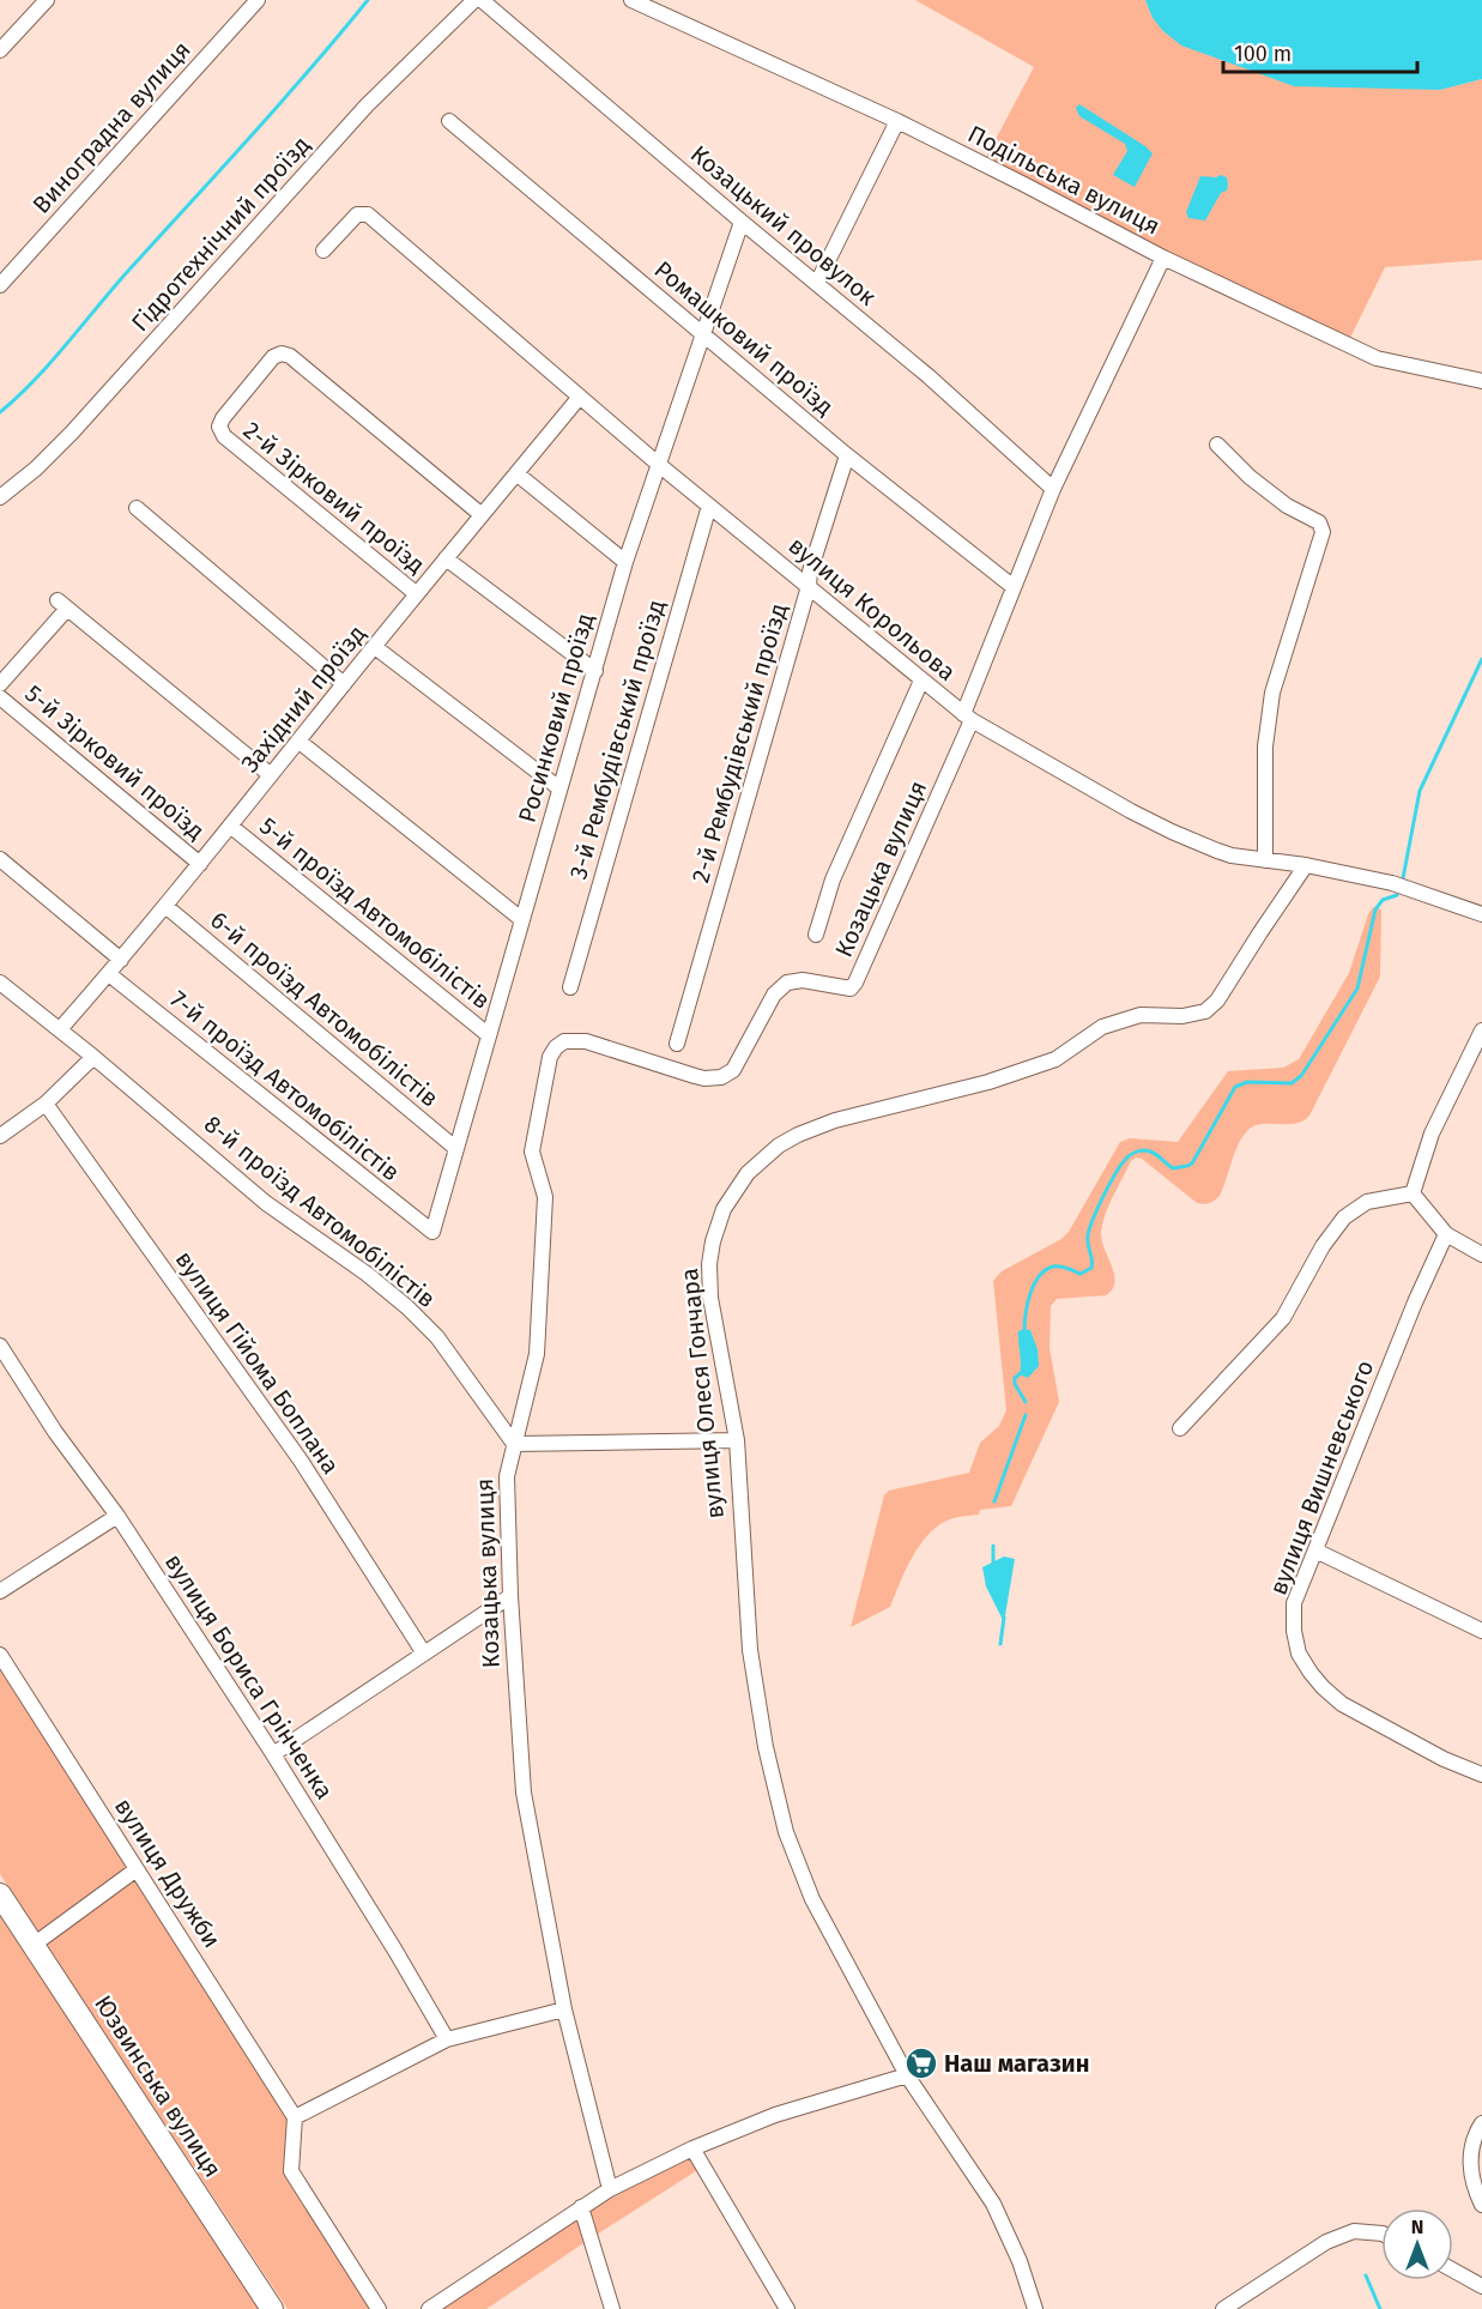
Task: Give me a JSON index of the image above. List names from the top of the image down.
{
  "streets": {
    "main road": ["Юзвинська вулиця"],
    "street": [
      "Виноградна вулиця",
      "Подільська вулиця",
      "Козацький провулок",
      "Гідротехнічний проїзд",
      "Ромашковий проїзд",
      "2-й Зірковий проїзд",
      "вулиця Корольова",
      "Західний проїзд",
      "Росинковий проїзд",
      "3-й Рембудівський проїзд",
      "2-й Рембудівський проїзд",
      "5-й Зірковий проїзд",
      "Козацька вулиця",
      "5-й проїзд Автомобілістів",
      "6-й проїзд Автомобілістів",
      "7-й проїзд Автомобілістів",
      "8-й проїзд Автомобілістів",
      "вулиця Гійома Боплана",
      "вулиця Олеся Гончара",
      "вулиця Вишневського",
      "вулиця Бориса Грінченка",
      "вулиця Дружби"
    ]
  },
  "crossings": [
    ["Подільська вулиця", "Козацька вулиця"],
    ["Козацький провулок", "Росинковий проїзд"],
    ["Козацький провулок", "Козацька вулиця"],
    ["Ромашковий проїзд", "Росинковий проїзд"],
    ["Ромашковий проїзд", "2-й Рембудівський проїзд"],
    ["Ромашковий проїзд", "Козацька вулиця"],
    ["2-й Зірковий проїзд", "Західний проїзд"],
    ["вулиця Корольова", "Західний проїзд"],
    ["вулиця Корольова", "Росинковий проїзд"],
    ["вулиця Корольова", "3-й Рембудівський проїзд"],
    ["вулиця Корольова", "2-й Рембудівський проїзд"],
    ["вулиця Корольова", "Козацька вулиця"],
    ["вулиця Корольова", "вулиця Олеся Гончара"],
    ["Західний проїзд", "5-й Зірковий проїзд"],
    ["Західний проїзд", "5-й проїзд Автомобілістів"],
    ["Західний проїзд", "6-й проїзд Автомобілістів"],
    ["Західний проїзд", "7-й проїзд Автомобілістів"],
    ["Західний проїзд", "8-й проїзд Автомобілістів"],
    ["Росинковий проїзд", "5-й проїзд Автомобілістів"],
    ["Росинковий проїзд", "6-й проїзд Автомобілістів"],
    ["Росинковий проїзд", "7-й проїзд Автомобілістів"],
    ["Козацька вулиця", "8-й проїзд Автомобілістів"]
  ],
  "places": {
    "supermarket": ["Наш магазин"]
  },
  "scale_bar": "100 m",
  "north": "top"
}
